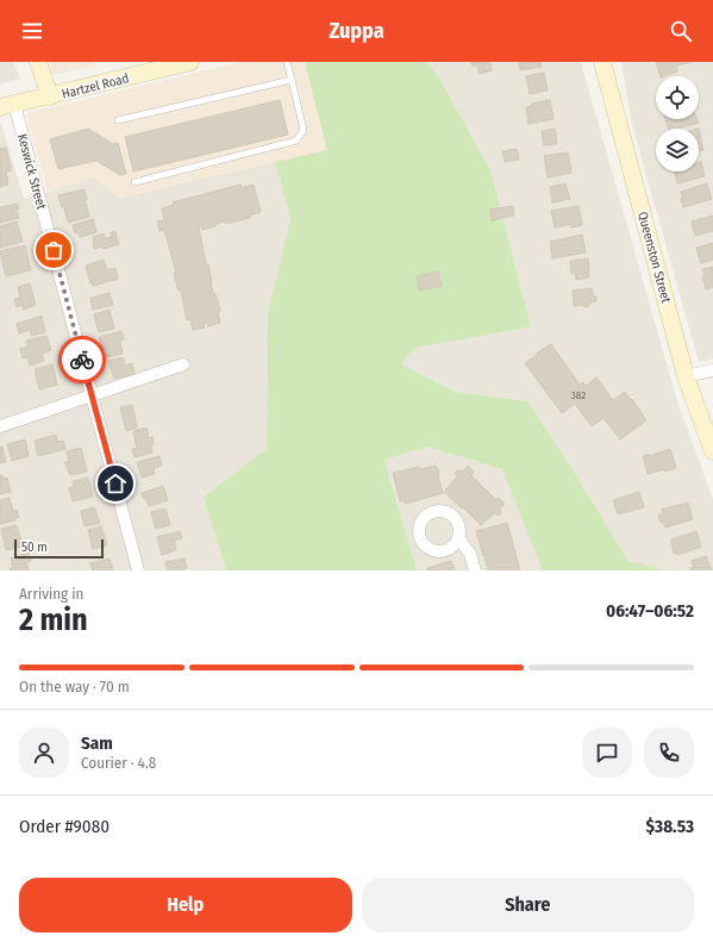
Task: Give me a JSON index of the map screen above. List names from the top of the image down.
{
  "streets": {
    "main road": ["Hartzel Road", "Queenston Street"],
    "street": ["Keswick Street"]
  },
  "crossings": [
    ["Hartzel Road", "Keswick Street"]
  ],
  "house_numbers": ["382"],
  "scale_bar": "50 m",
  "page": {
    "header": "Zuppa",
    "scale": "50 m",
    "heading": ["2 min", "Arriving in", "06:47–06:52"],
    "panel": [
      "Sam",
      "Courier · 4.8",
      "Order #9080",
      "$38.53"
    ],
    "bar": "On the way · 70 m",
    "buttons": ["Help", "Share"]
  }
}
